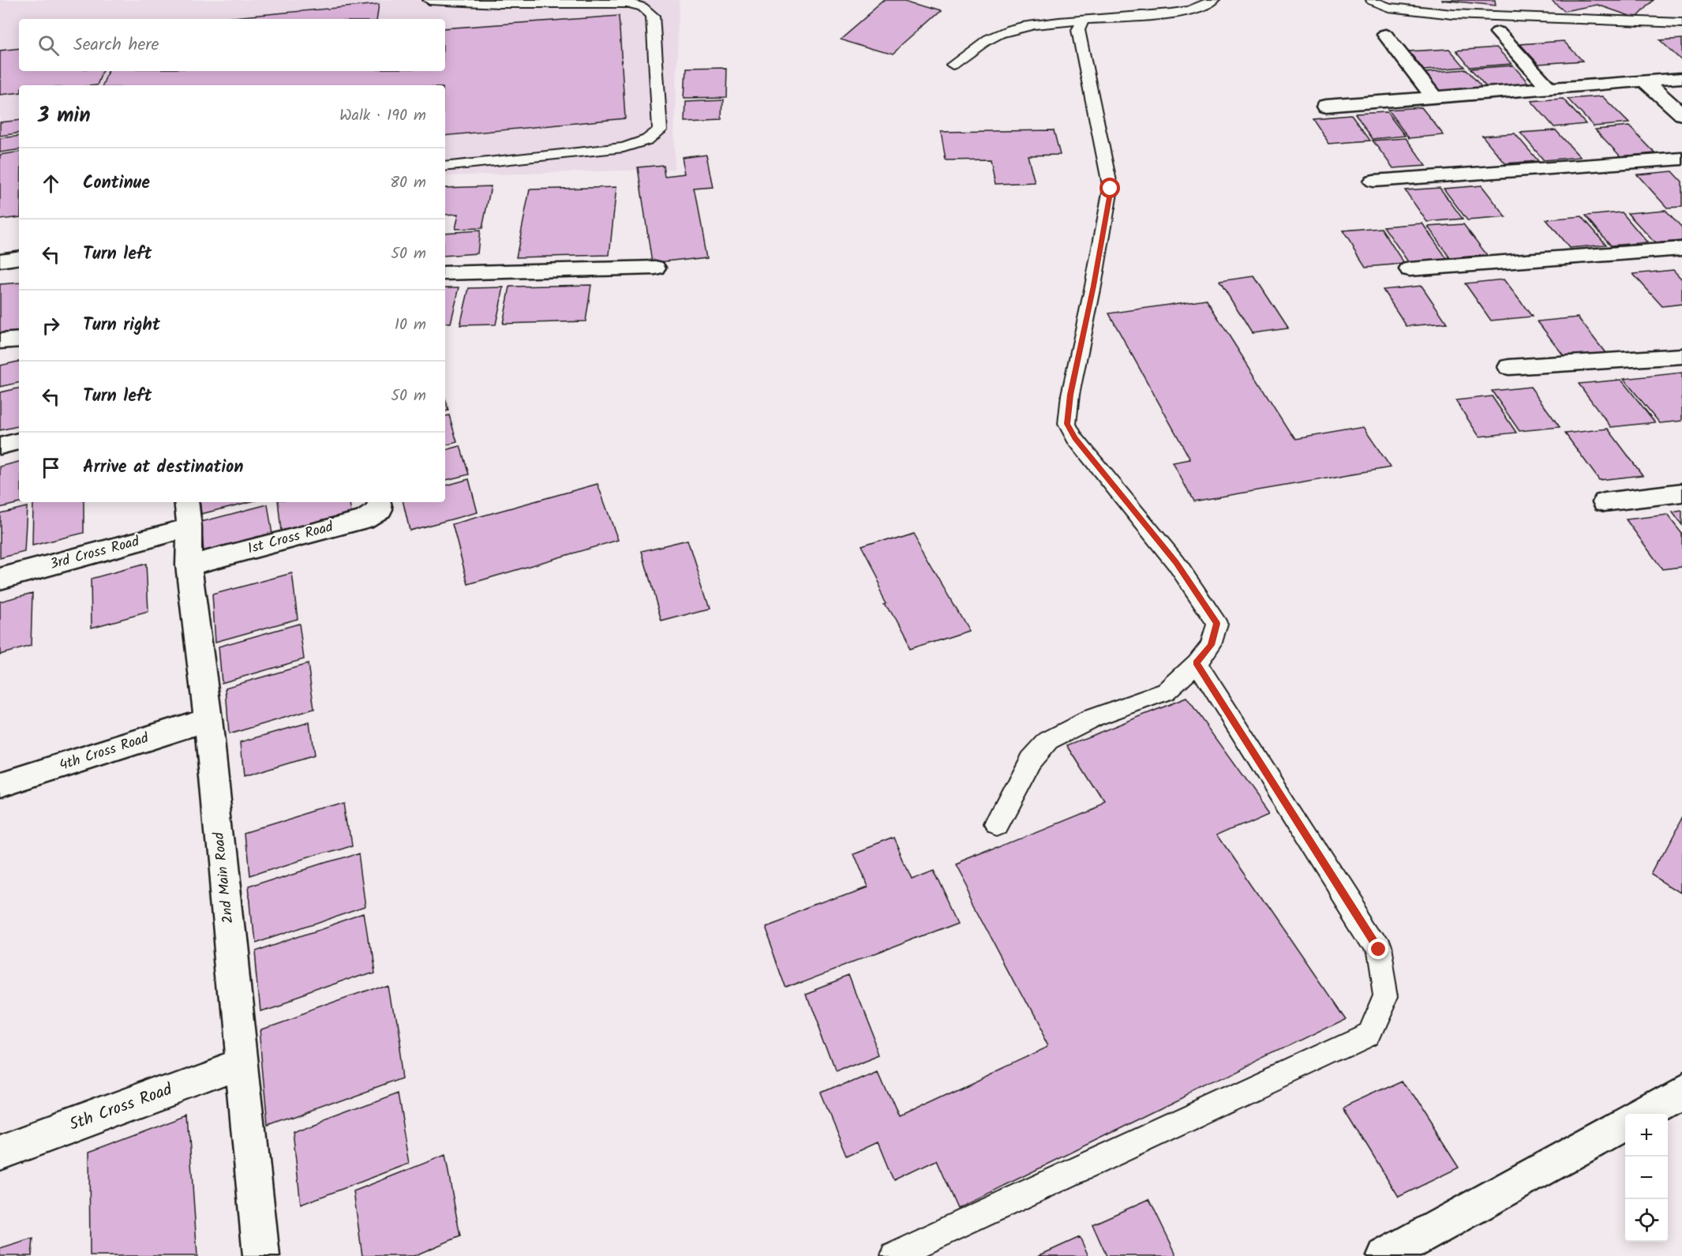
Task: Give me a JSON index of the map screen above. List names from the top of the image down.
{
  "streets": {
    "street": [
      "1st Cross Road",
      "3rd Cross Road",
      "4th Cross Road",
      "2nd Main Road",
      "5th Cross Road"
    ]
  },
  "crossings": [
    ["1st Cross Road", "2nd Main Road"],
    ["3rd Cross Road", "2nd Main Road"],
    ["4th Cross Road", "2nd Main Road"],
    ["2nd Main Road", "5th Cross Road"]
  ],
  "page": {
    "search": "Search here",
    "heading": ["3 min", "Walk · 190 m"],
    "list": [
      ["Continue", "80 m"],
      ["Turn left", "50 m"],
      ["Turn right", "10 m"],
      ["Turn left", "50 m"],
      "Arrive at destination"
    ],
    "map_buttons": ["+", "−"]
  }
}
